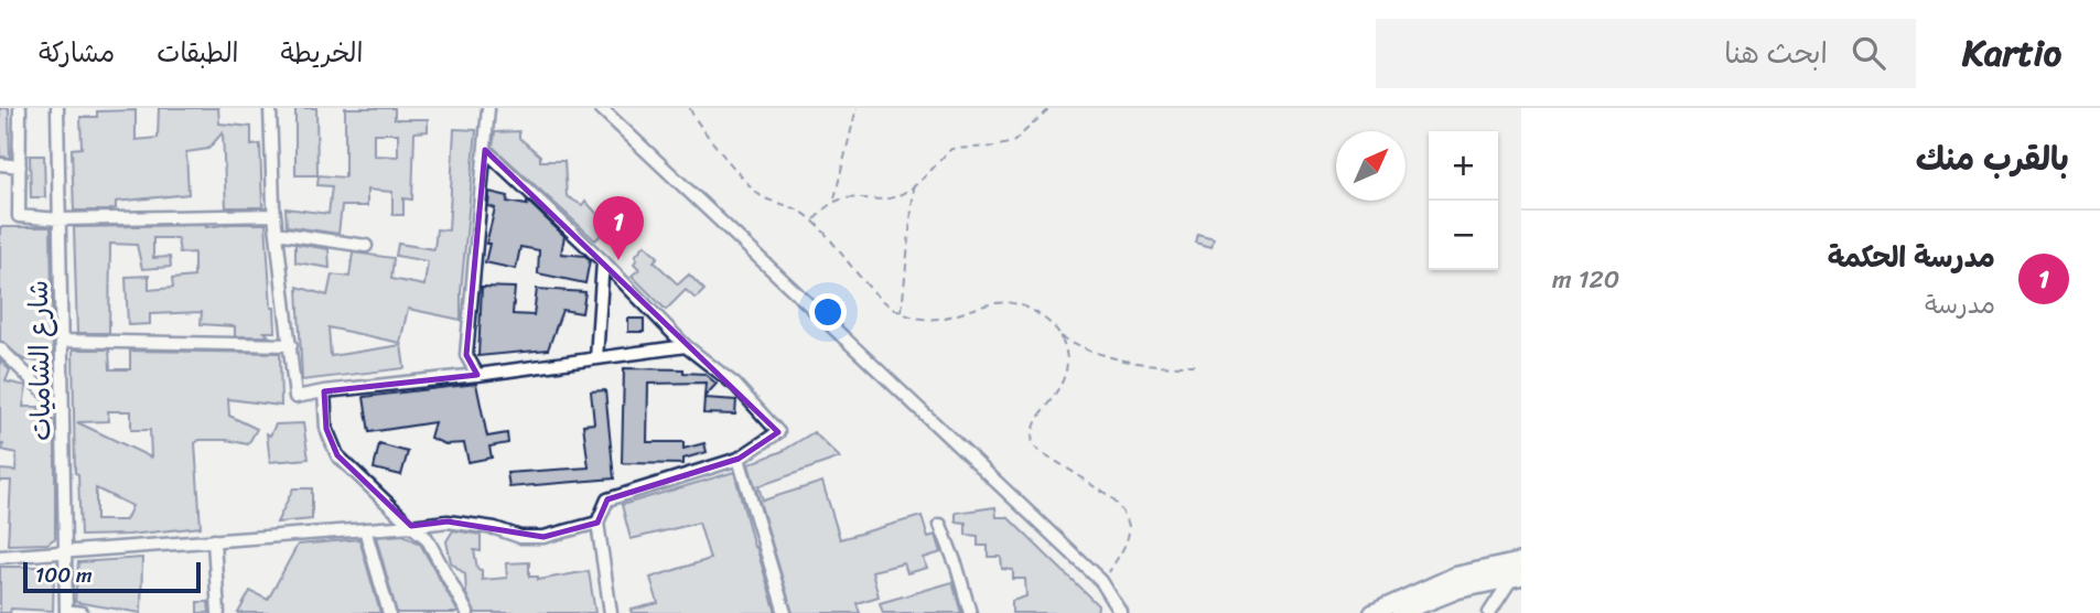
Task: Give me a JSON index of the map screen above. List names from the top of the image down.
{
  "streets": {
    "street": ["شارع الشاميات"]
  },
  "scale_bar": "100 m",
  "north": "top right",
  "page": {
    "header": "Kartio",
    "search": "ابحث هنا",
    "nav": ["الخريطة", "الطبقات", "مشاركة"],
    "heading": "بالقرب منك",
    "map_buttons": ["+", "−"],
    "pins": "1",
    "list": [
      {
        "mark": "1",
        "name": "مدرسة الحكمة",
        "note": "مدرسة",
        "value": "120 m"
      }
    ],
    "scale": "100 m"
  }
}
